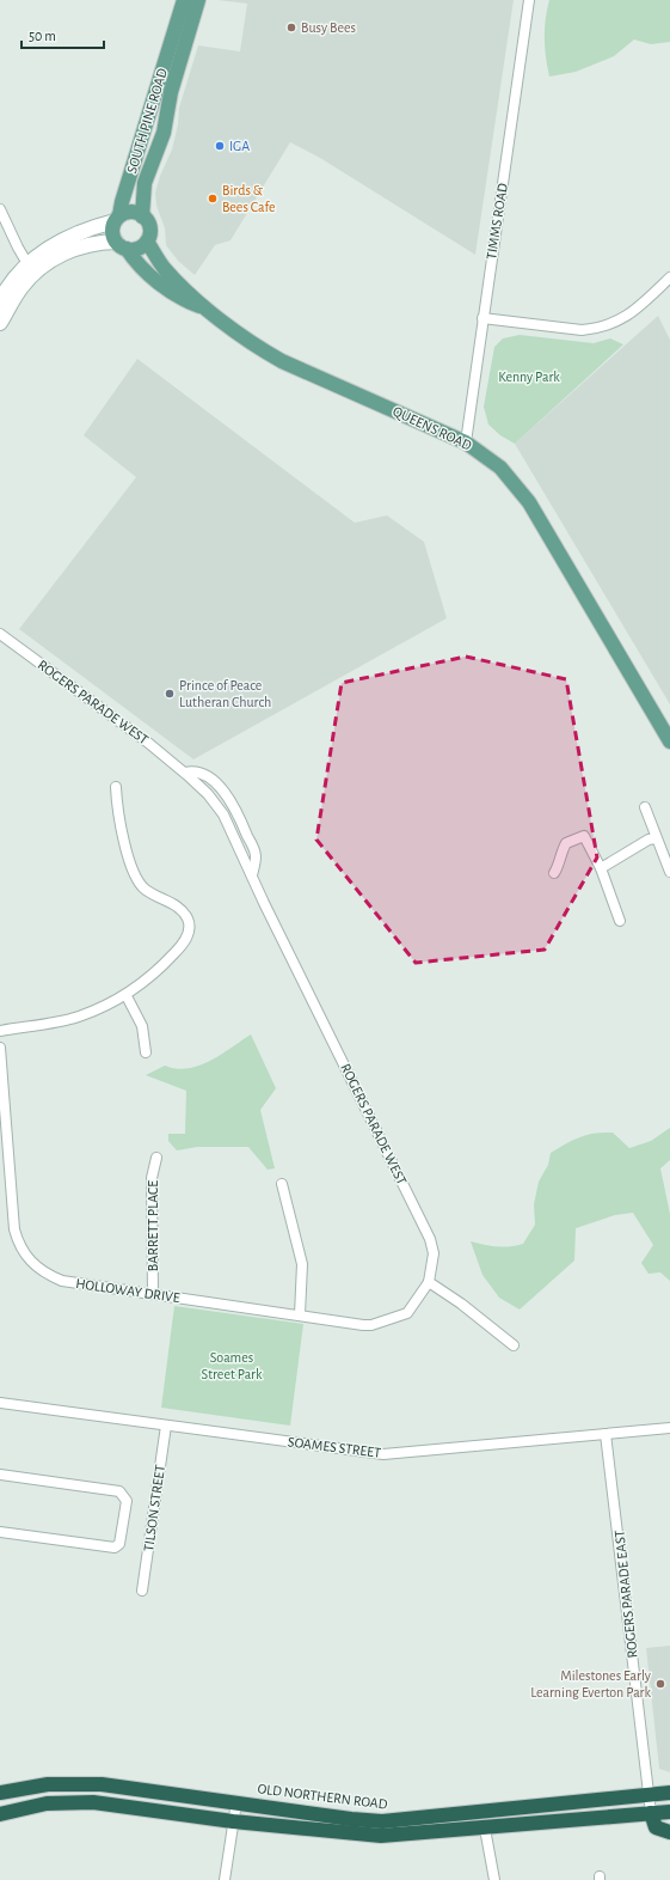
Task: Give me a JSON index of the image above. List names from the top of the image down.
{
  "streets": {
    "highway": ["OLD NORTHERN ROAD"],
    "main road": ["SOUTH PINE ROAD", "QUEENS ROAD"],
    "street": [
      "TIMMS ROAD",
      "ROGERS PARADE WEST",
      "BARRETT PLACE",
      "HOLLOWAY DRIVE",
      "SOAMES STREET",
      "TILSON STREET",
      "ROGERS PARADE EAST"
    ]
  },
  "crossings": [
    ["SOUTH PINE ROAD", "QUEENS ROAD"],
    ["TIMMS ROAD", "QUEENS ROAD"],
    ["ROGERS PARADE WEST", "HOLLOWAY DRIVE"],
    ["BARRETT PLACE", "HOLLOWAY DRIVE"],
    ["SOAMES STREET", "TILSON STREET"],
    ["SOAMES STREET", "ROGERS PARADE EAST"],
    ["ROGERS PARADE EAST", "OLD NORTHERN ROAD"]
  ],
  "parks": ["Kenny Park", "Soames Street Park"],
  "places": [
    "Busy Bees",
    "IGA",
    "Birds & Bees Cafe",
    "Prince of Peace Lutheran Church",
    "Milestones Early Learning Everton Park"
  ],
  "scale_bar": "50 m"
}
